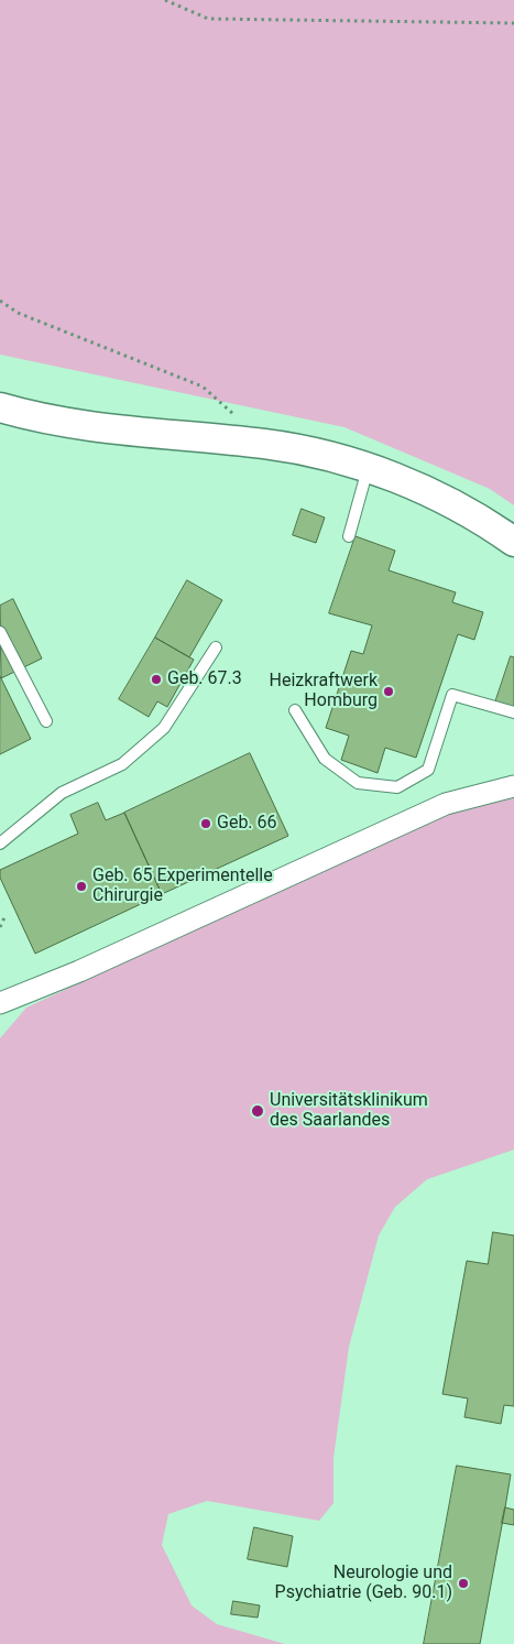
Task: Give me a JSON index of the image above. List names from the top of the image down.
{
  "places": [
    "Geb. 67.3",
    "Heizkraftwerk Homburg",
    "Geb. 66",
    "Geb. 65 Experimentelle Chirurgie",
    "Universitätsklinikum des Saarlandes",
    "Neurologie und Psychiatrie (Geb. 90.1)"
  ]
}
